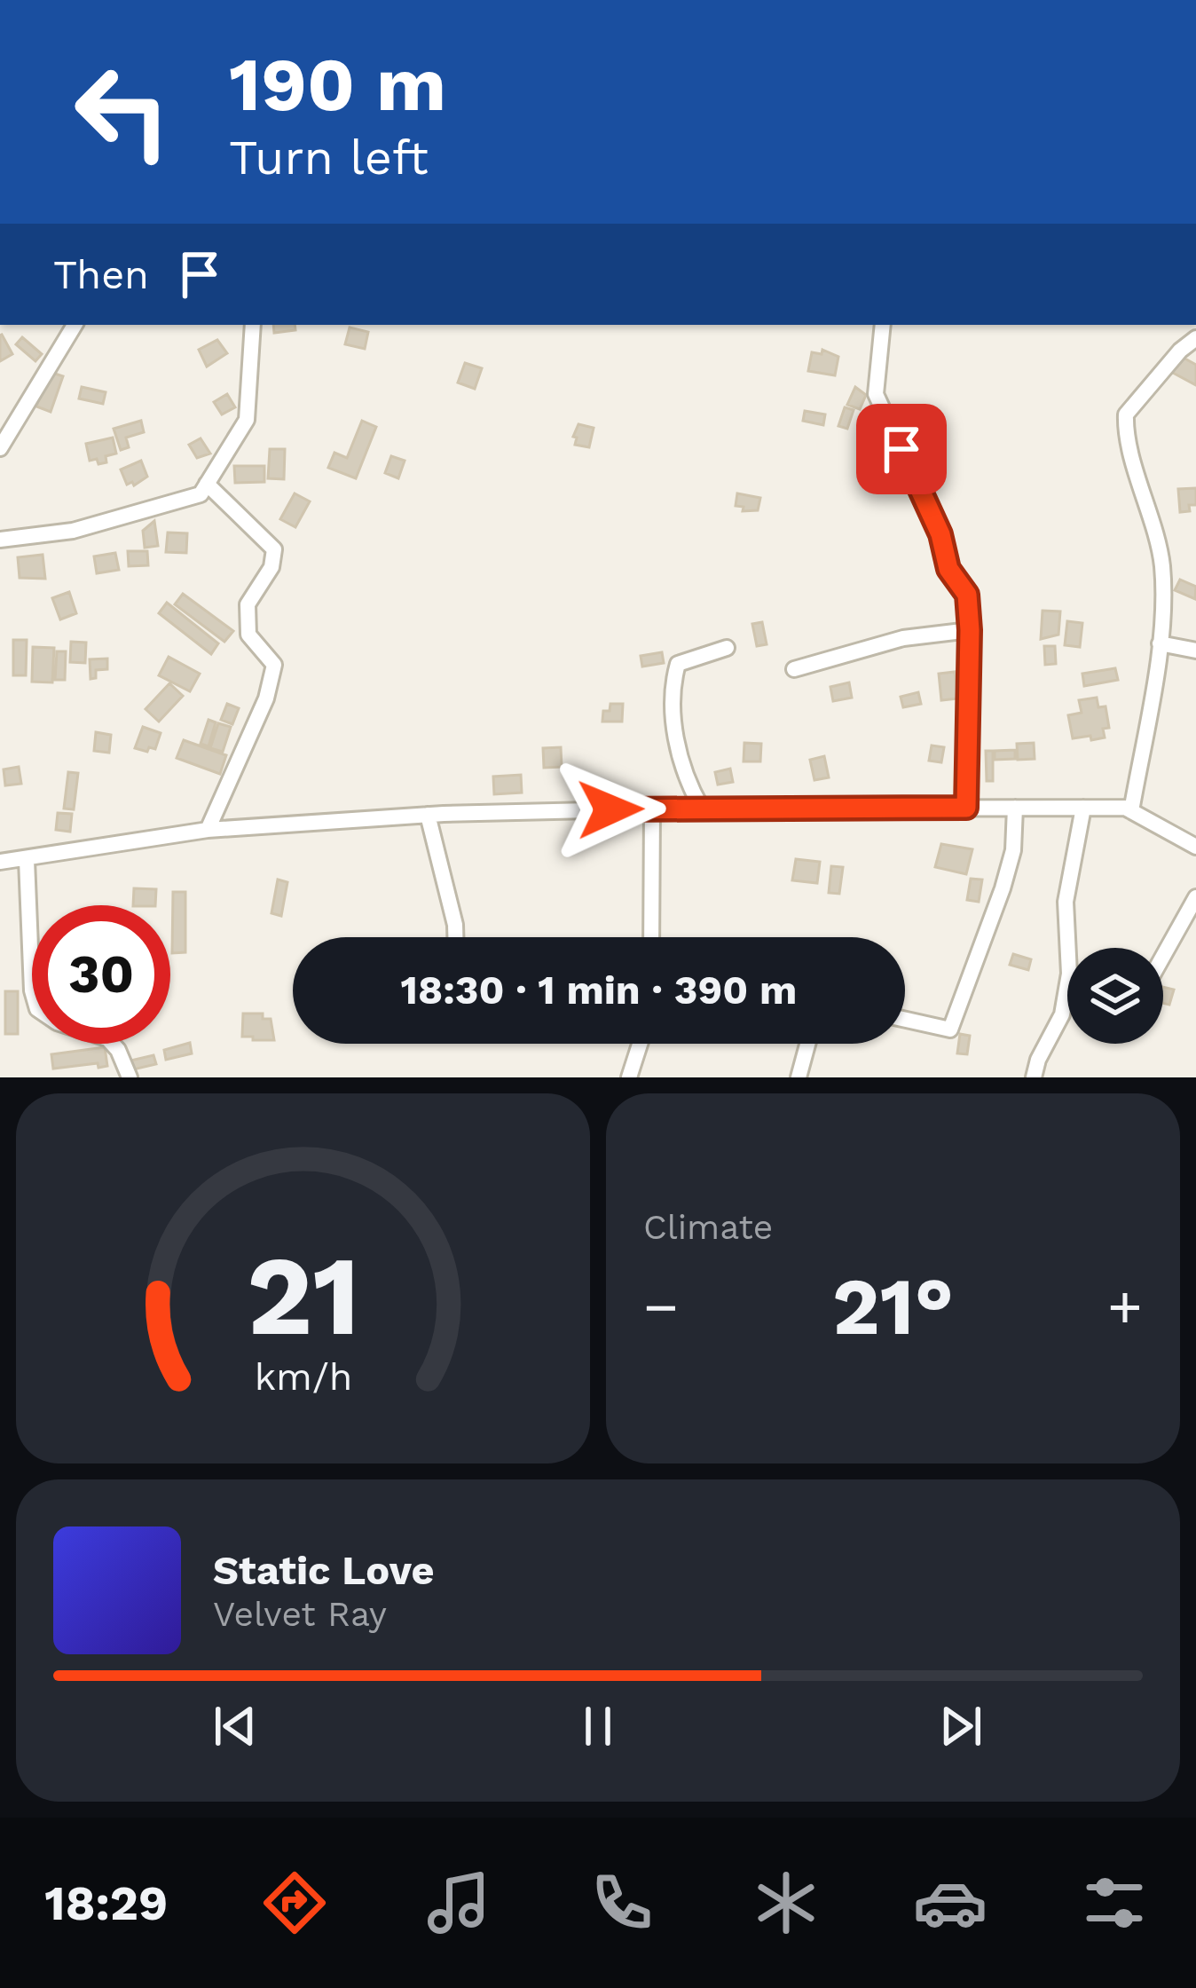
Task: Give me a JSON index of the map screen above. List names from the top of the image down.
{
  "page": {
    "turn": ["190 m", "Turn left"],
    "then": "Then",
    "limit": "30",
    "trip": "18:30 · 1 min · 390 m",
    "tile": "Climate",
    "heat": ["−", "21°", "+"],
    "song": ["Static Love", "Velvet Ray"],
    "tabs": "18:29",
    "gauge": ["21", "km/h"]
  }
}
